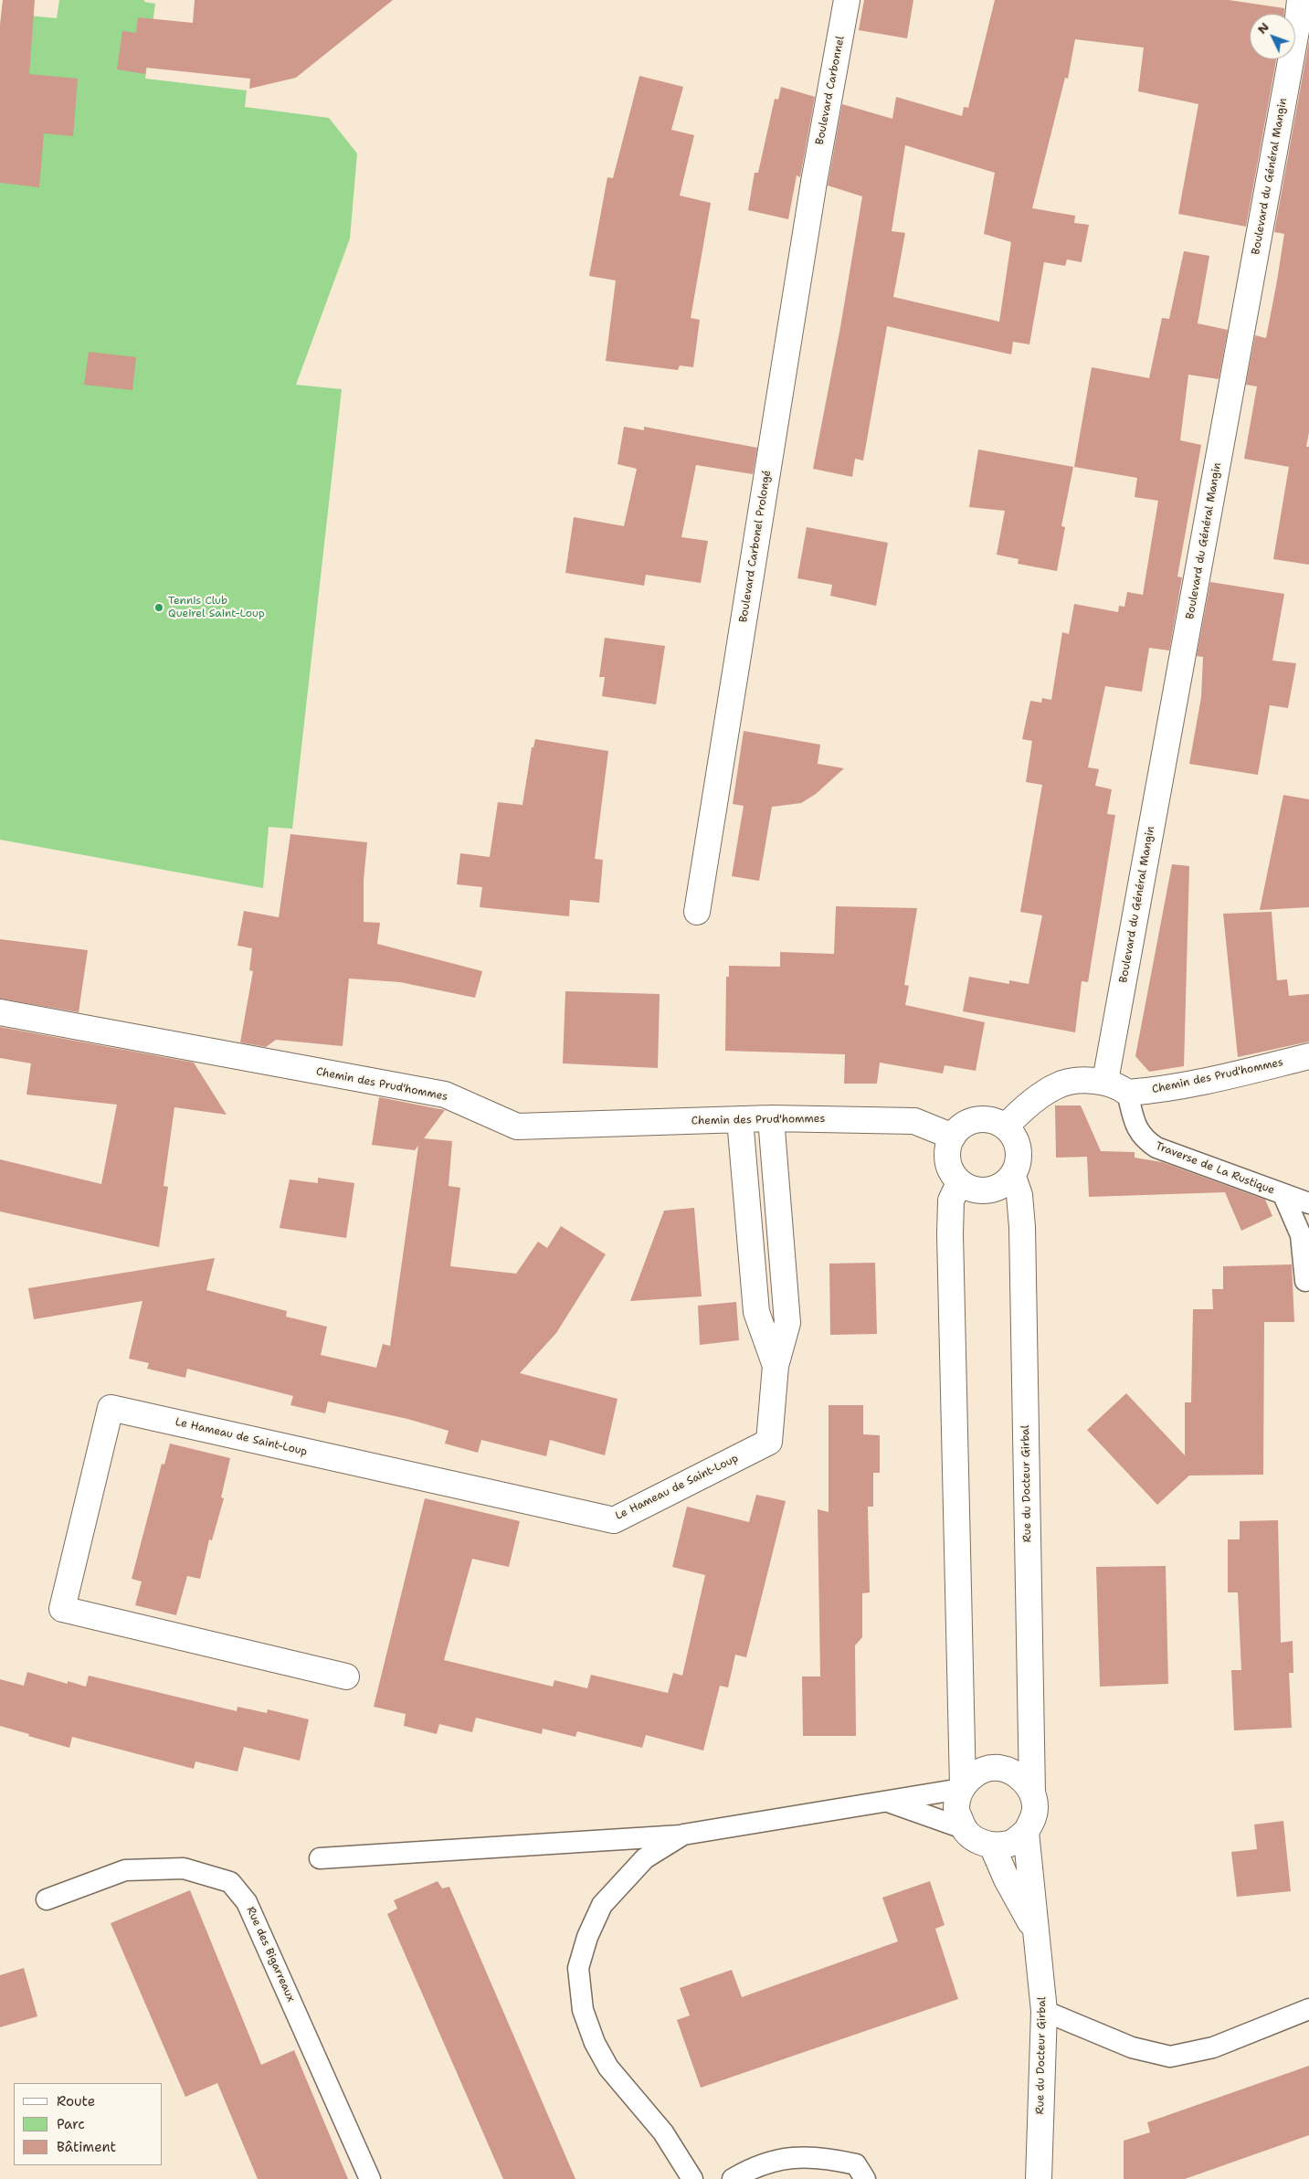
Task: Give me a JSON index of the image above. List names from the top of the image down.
{
  "streets": {
    "street": [
      "Boulevard Carbonnel",
      "Boulevard du Général Mangin",
      "Boulevard Carbonel Prolongé",
      "Chemin des Prud'hommes",
      "Le Hameau de Saint-Loup",
      "Rue du Docteur Girbal"
    ],
    "lane": ["Traverse de La Rustique", "Rue des Bigarreaux"]
  },
  "crossings": [
    ["Boulevard Carbonnel", "Boulevard Carbonel Prolongé"],
    ["Chemin des Prud'hommes", "Traverse de La Rustique"],
    ["Chemin des Prud'hommes", "Le Hameau de Saint-Loup"],
    ["Chemin des Prud'hommes", "Rue du Docteur Girbal"]
  ],
  "places": ["Tennis Club Queirel Saint-Loup"],
  "legend": ["Route", "Parc", "Bâtiment"],
  "north": "top left"
}
